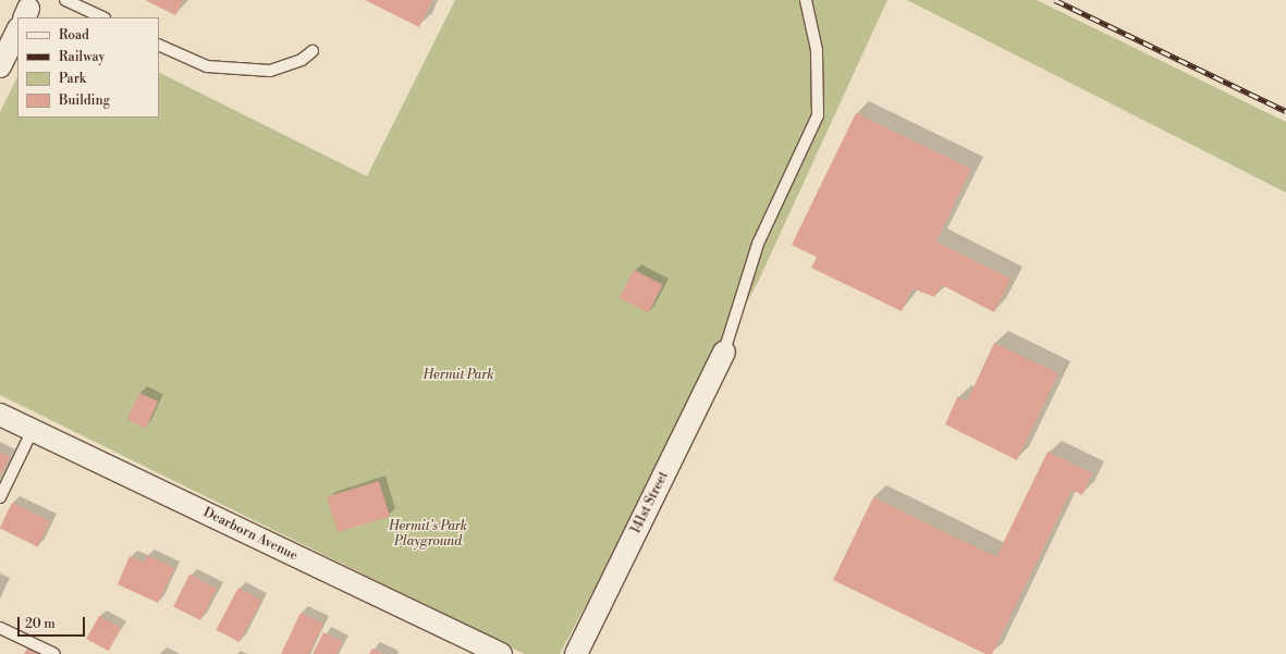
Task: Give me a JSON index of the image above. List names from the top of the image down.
{
  "streets": {
    "street": ["141st Street", "Dearborn Avenue"]
  },
  "parks": ["Hermit Park", "Hermit's Park Playground"],
  "legend": [
    "Road",
    "Railway",
    "Park",
    "Building"
  ],
  "scale_bar": "20 m"
}
